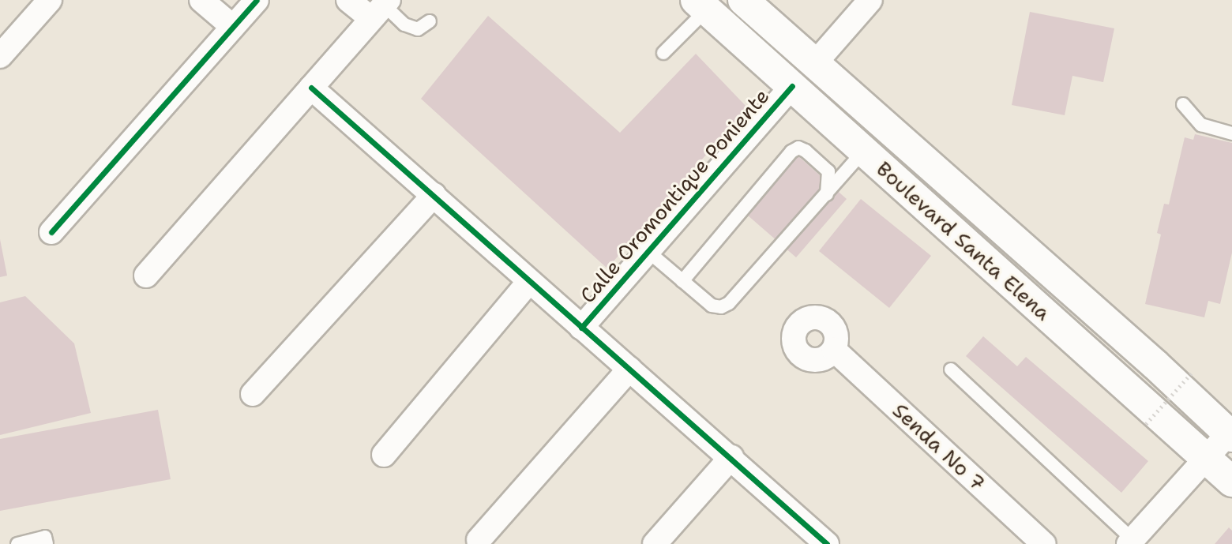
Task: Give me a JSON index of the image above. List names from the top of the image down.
{
  "streets": {
    "main road": ["Boulevard Santa Elena"],
    "street": ["Calle Oromontique Poniente", "Senda No 7"]
  },
  "crossings": [
    ["Calle Oromontique Poniente", "Boulevard Santa Elena"]
  ]
}
